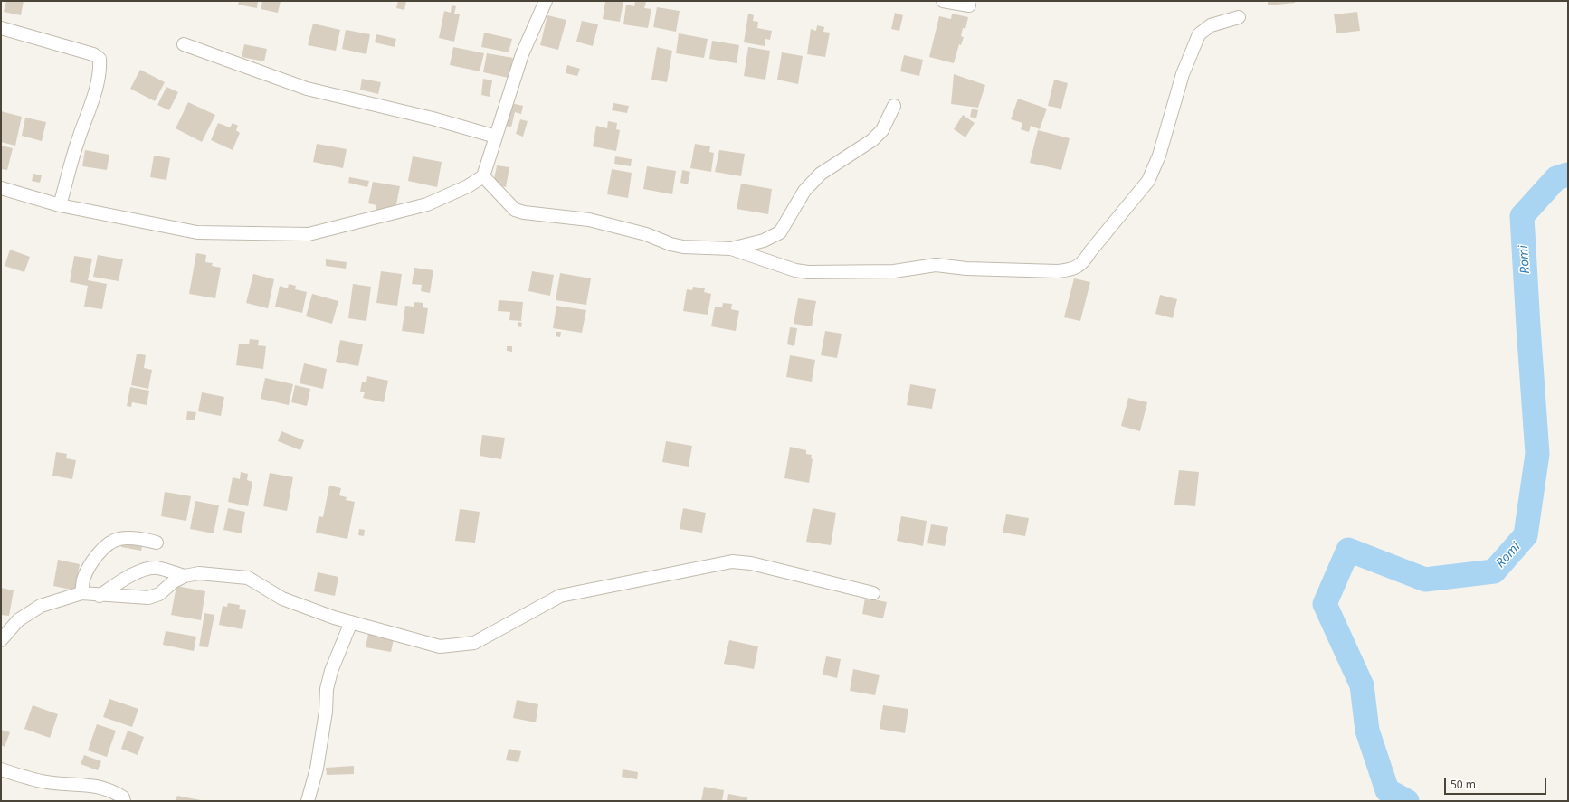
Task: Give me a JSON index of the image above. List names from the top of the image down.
{
  "water": ["Romi"],
  "scale_bar": "50 m"
}
